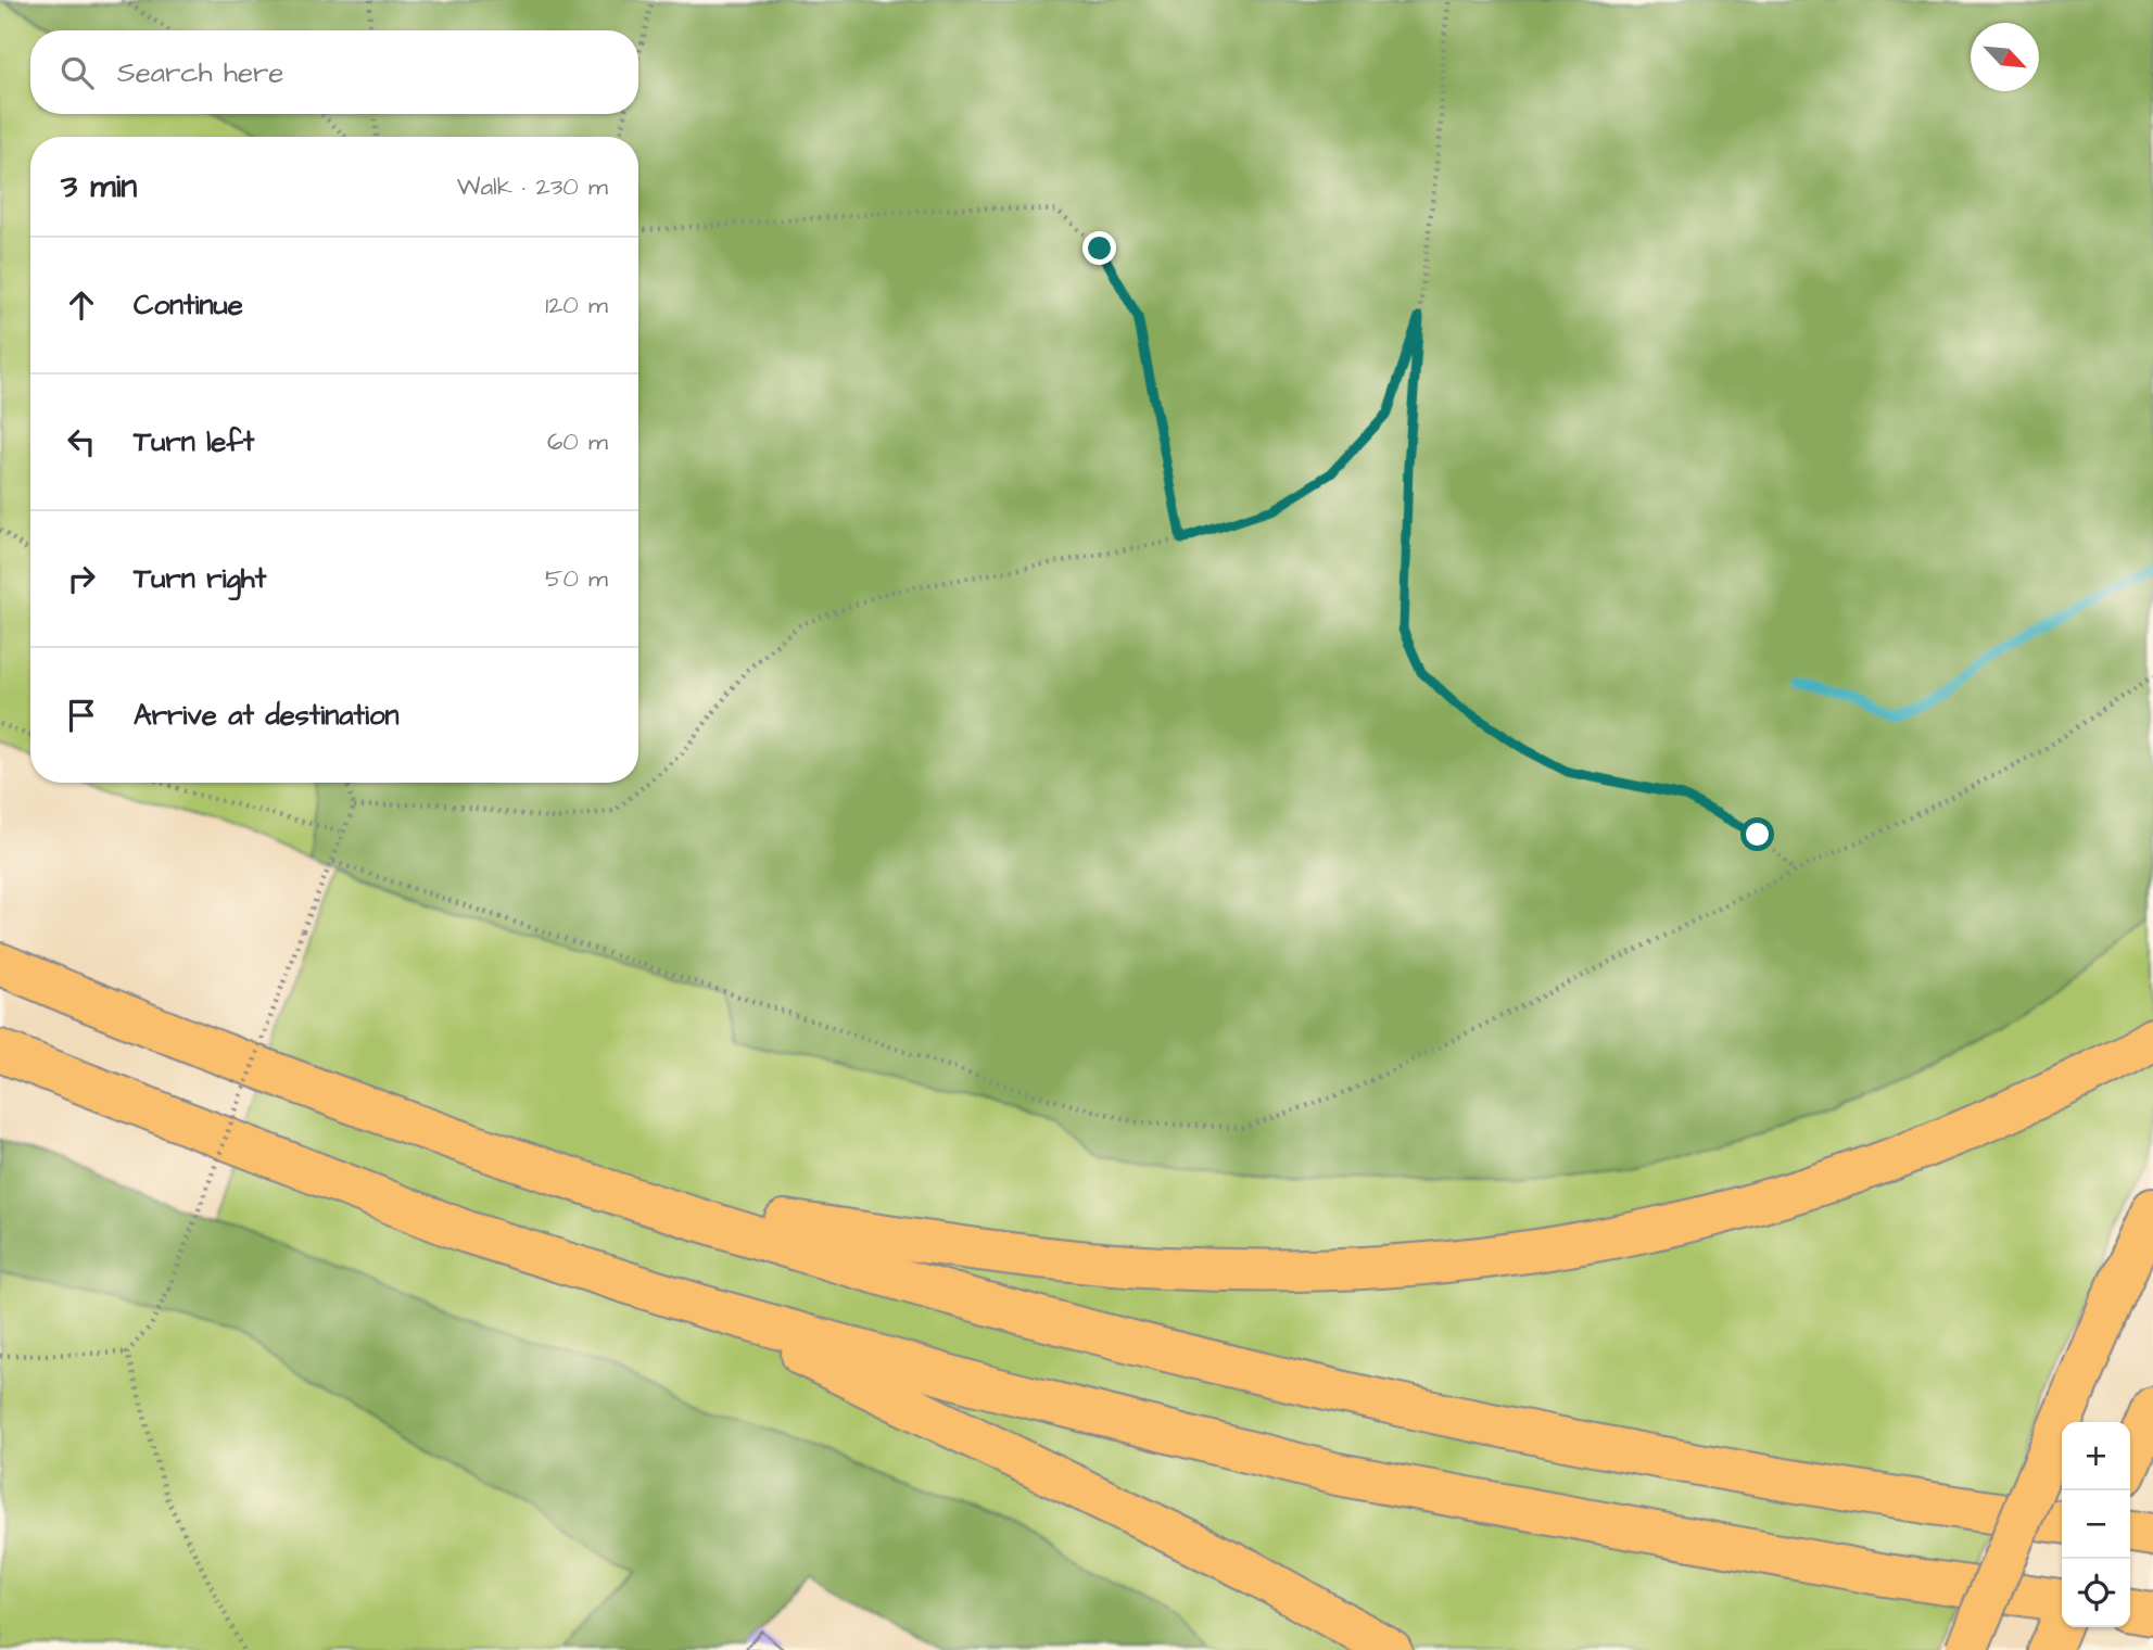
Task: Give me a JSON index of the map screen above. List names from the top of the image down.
{
  "north": "bottom right",
  "page": {
    "search": "Search here",
    "heading": ["3 min", "Walk · 230 m"],
    "list": [
      ["Continue", "120 m"],
      ["Turn left", "60 m"],
      ["Turn right", "50 m"],
      "Arrive at destination"
    ],
    "map_buttons": ["+", "−"]
  }
}
